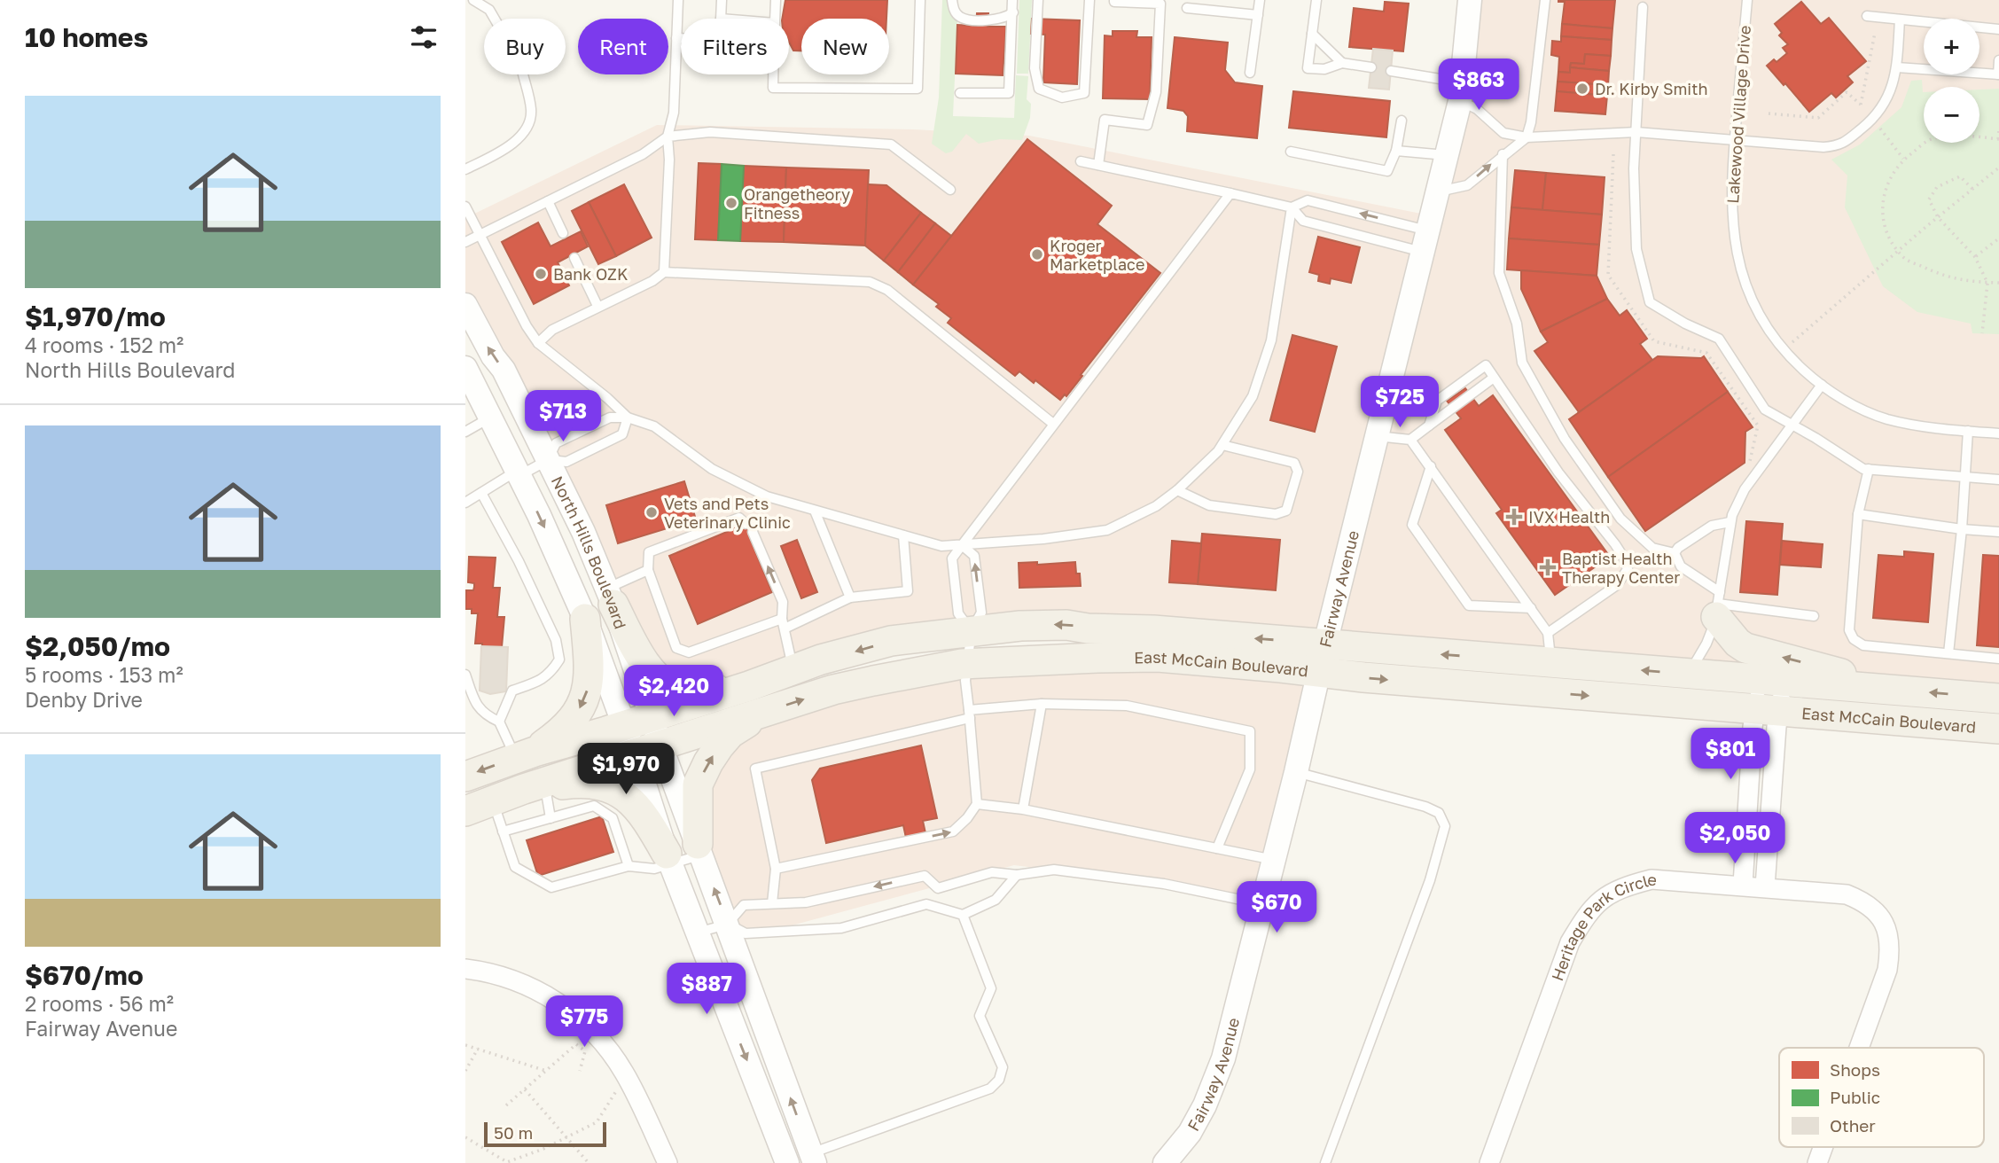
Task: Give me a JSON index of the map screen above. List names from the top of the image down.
{
  "streets": {
    "main road": ["East McCain Boulevard"],
    "street": ["North Hills Boulevard", "Fairway Avenue", "Heritage Park Circle"],
    "lane": ["Lakewood Village Drive"]
  },
  "crossings": [
    ["North Hills Boulevard", "East McCain Boulevard"],
    ["Fairway Avenue", "East McCain Boulevard"]
  ],
  "places": {
    "other": [
      "Dr. Kirby Smith",
      "Orangetheory Fitness",
      "Kroger Marketplace",
      "Bank OZK",
      "Vets and Pets Veterinary Clinic"
    ],
    "health": ["IVX Health", "Baptist Health Therapy Center"]
  },
  "legend": ["Shops", "Public", "Other"],
  "scale_bar": "50 m",
  "page": {
    "heading": "10 homes",
    "map_buttons": ["+", "−"],
    "chip": [
      "Buy",
      "Rent",
      "Filters",
      "New"
    ],
    "price": [
      "$863",
      "$725",
      "$713",
      "$2,420",
      "$801",
      "$1,970",
      "$2,050",
      "$670",
      "$887",
      "$775"
    ],
    "list": [
      {
        "name": "$1,970/mo",
        "note": "4 rooms · 152 m² · North Hills Boulevard"
      },
      {
        "name": "$2,050/mo",
        "note": "5 rooms · 153 m² · Denby Drive"
      },
      {
        "name": "$670/mo",
        "note": "2 rooms · 56 m² · Fairway Avenue"
      }
    ],
    "scale": "50 m"
  }
}
